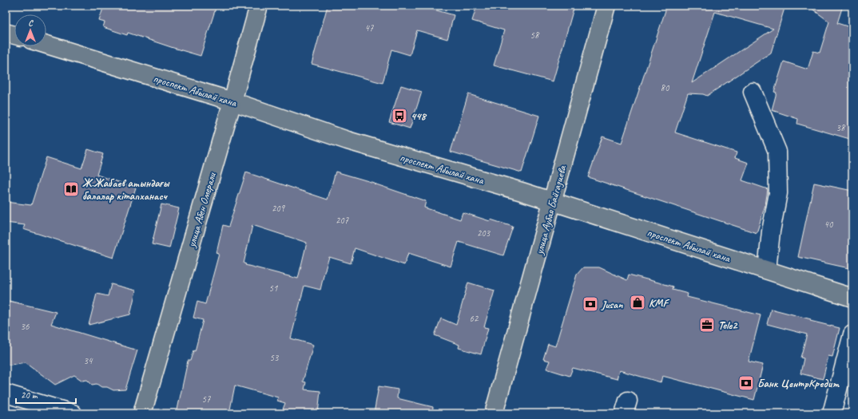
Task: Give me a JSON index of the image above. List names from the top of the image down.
{
  "streets": {
    "main road": ["проспект Абылай хана", "улица Абен Омерали", "улица Аубая Байгазиева"]
  },
  "crossings": [
    ["проспект Абылай хана", "улица Абен Омерали"],
    ["проспект Абылай хана", "улица Аубая Байгазиева"]
  ],
  "places": {
    "bus stop": ["448"],
    "library": ["Ж.Жабаев атындағы балалар кітапханасч"],
    "shop": ["KMF"],
    "bank": ["Jusan", "Банк ЦентрКредит"],
    "office": ["Tele2"]
  },
  "house_numbers": [
    "47",
    "58",
    "80",
    "38",
    "209",
    "207",
    "40",
    "203",
    "51",
    "62",
    "36",
    "53",
    "34",
    "57"
  ],
  "scale_bar": "20 m",
  "north": "top"
}
